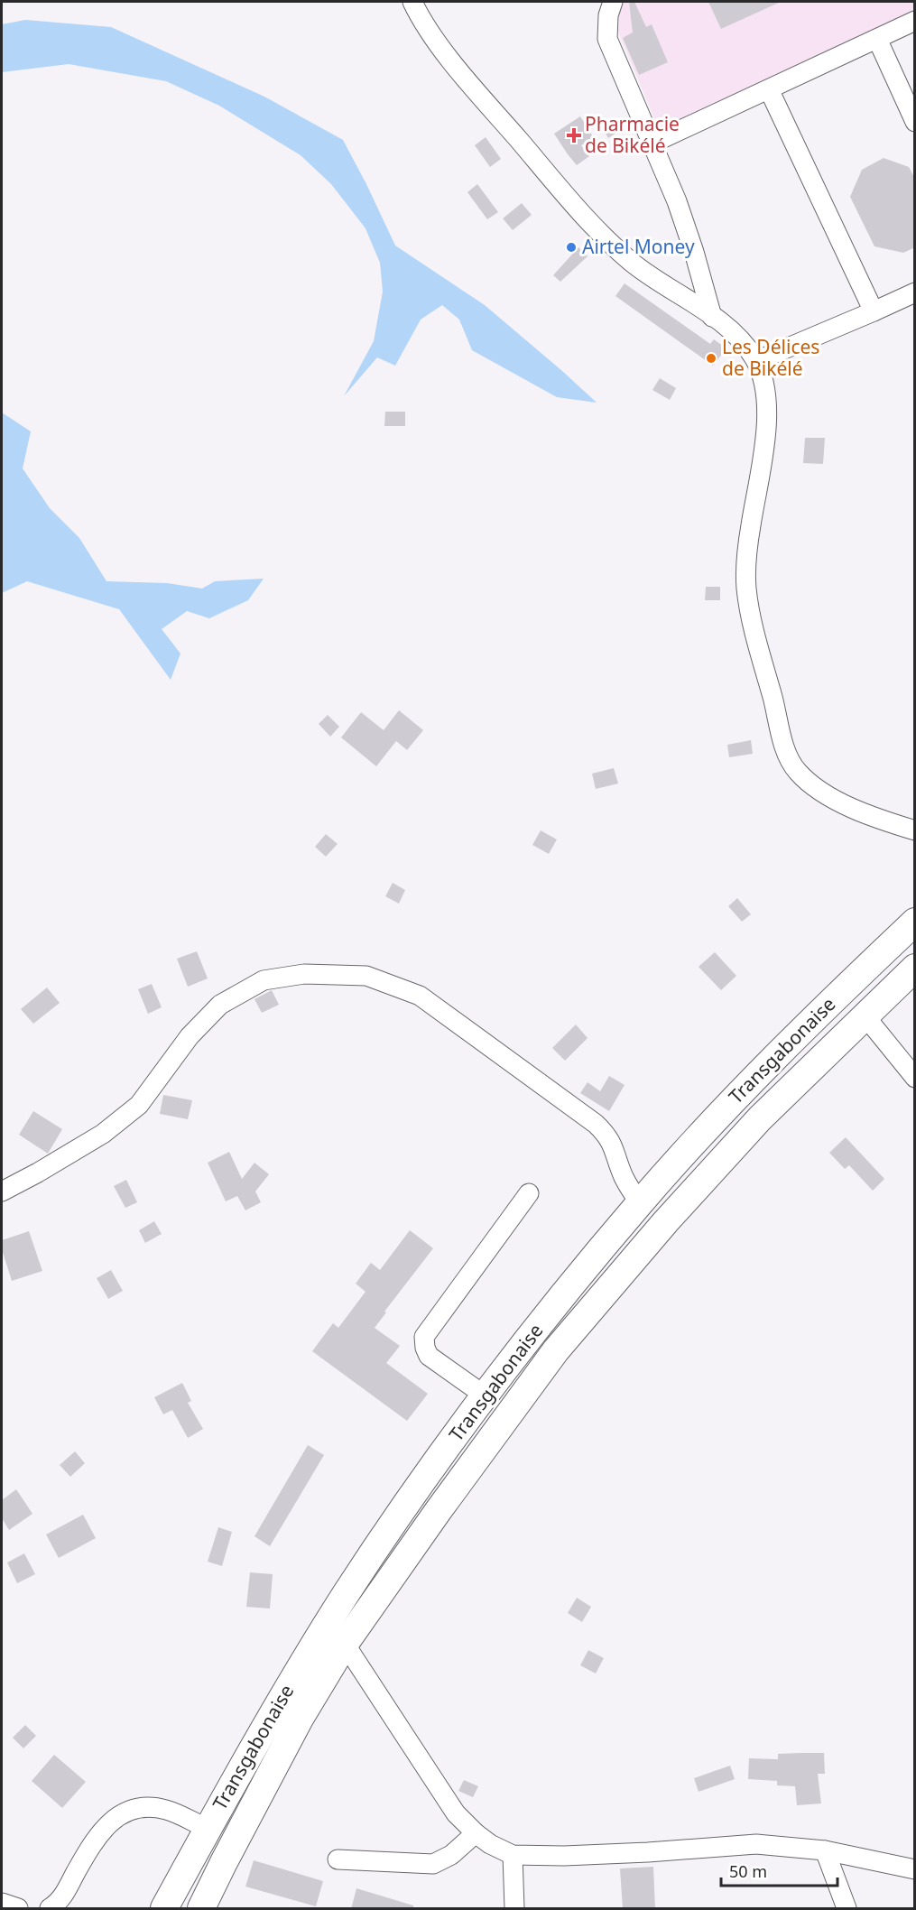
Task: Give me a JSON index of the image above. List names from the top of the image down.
{
  "streets": {
    "highway": ["Transgabonaise"]
  },
  "places": {
    "health": ["Pharmacie de Bikélé"],
    "other": ["Airtel Money", "Les Délices de Bikélé"]
  },
  "scale_bar": "50 m"
}
